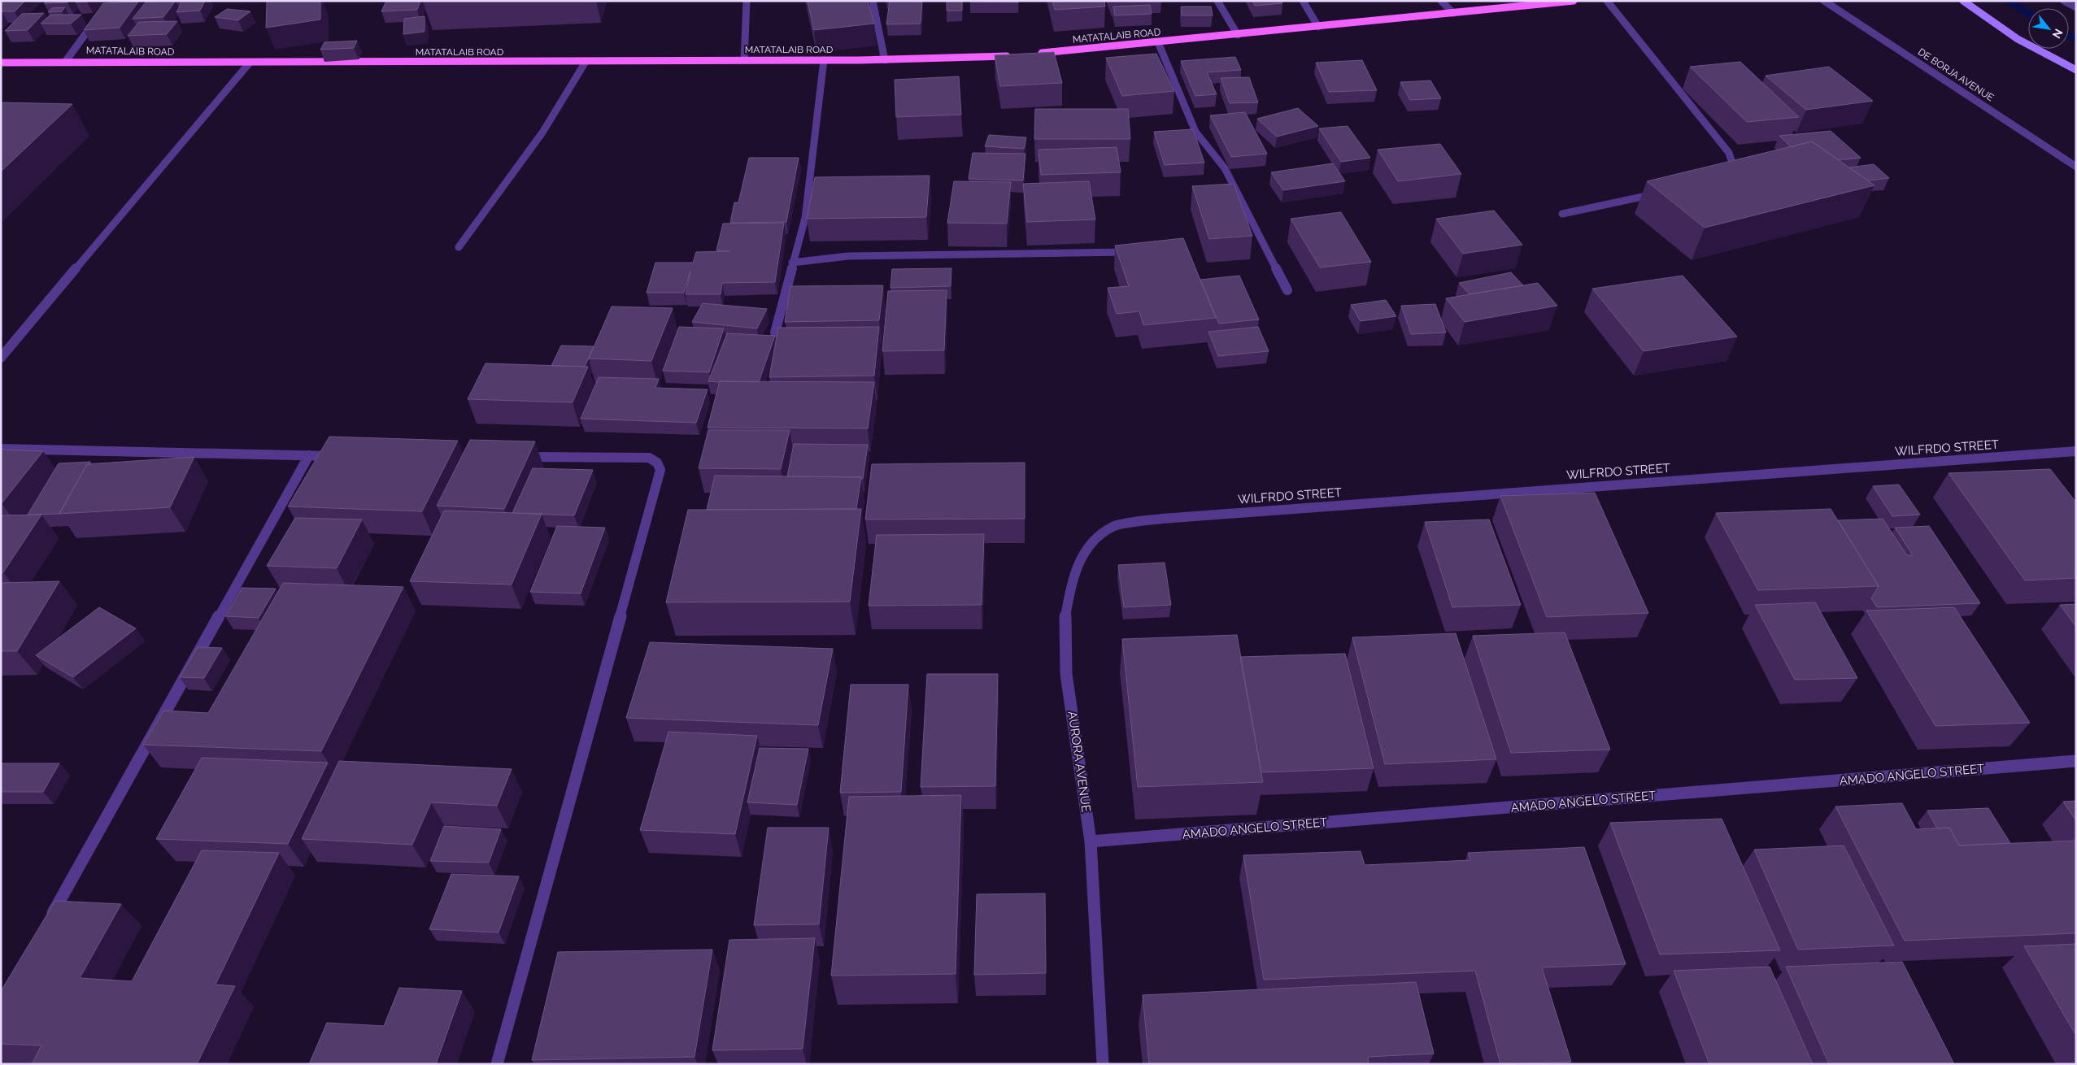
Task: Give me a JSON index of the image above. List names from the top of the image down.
{
  "streets": {
    "main road": ["MATATALAIB ROAD"],
    "street": [
      "DE BORJA AVENUE",
      "WILFRDO STREET",
      "AURORA AVENUE",
      "AMADO ANGELO STREET"
    ]
  },
  "crossings": [
    ["WILFRDO STREET", "AURORA AVENUE"],
    ["AURORA AVENUE", "AMADO ANGELO STREET"]
  ],
  "north": "bottom right"
}
